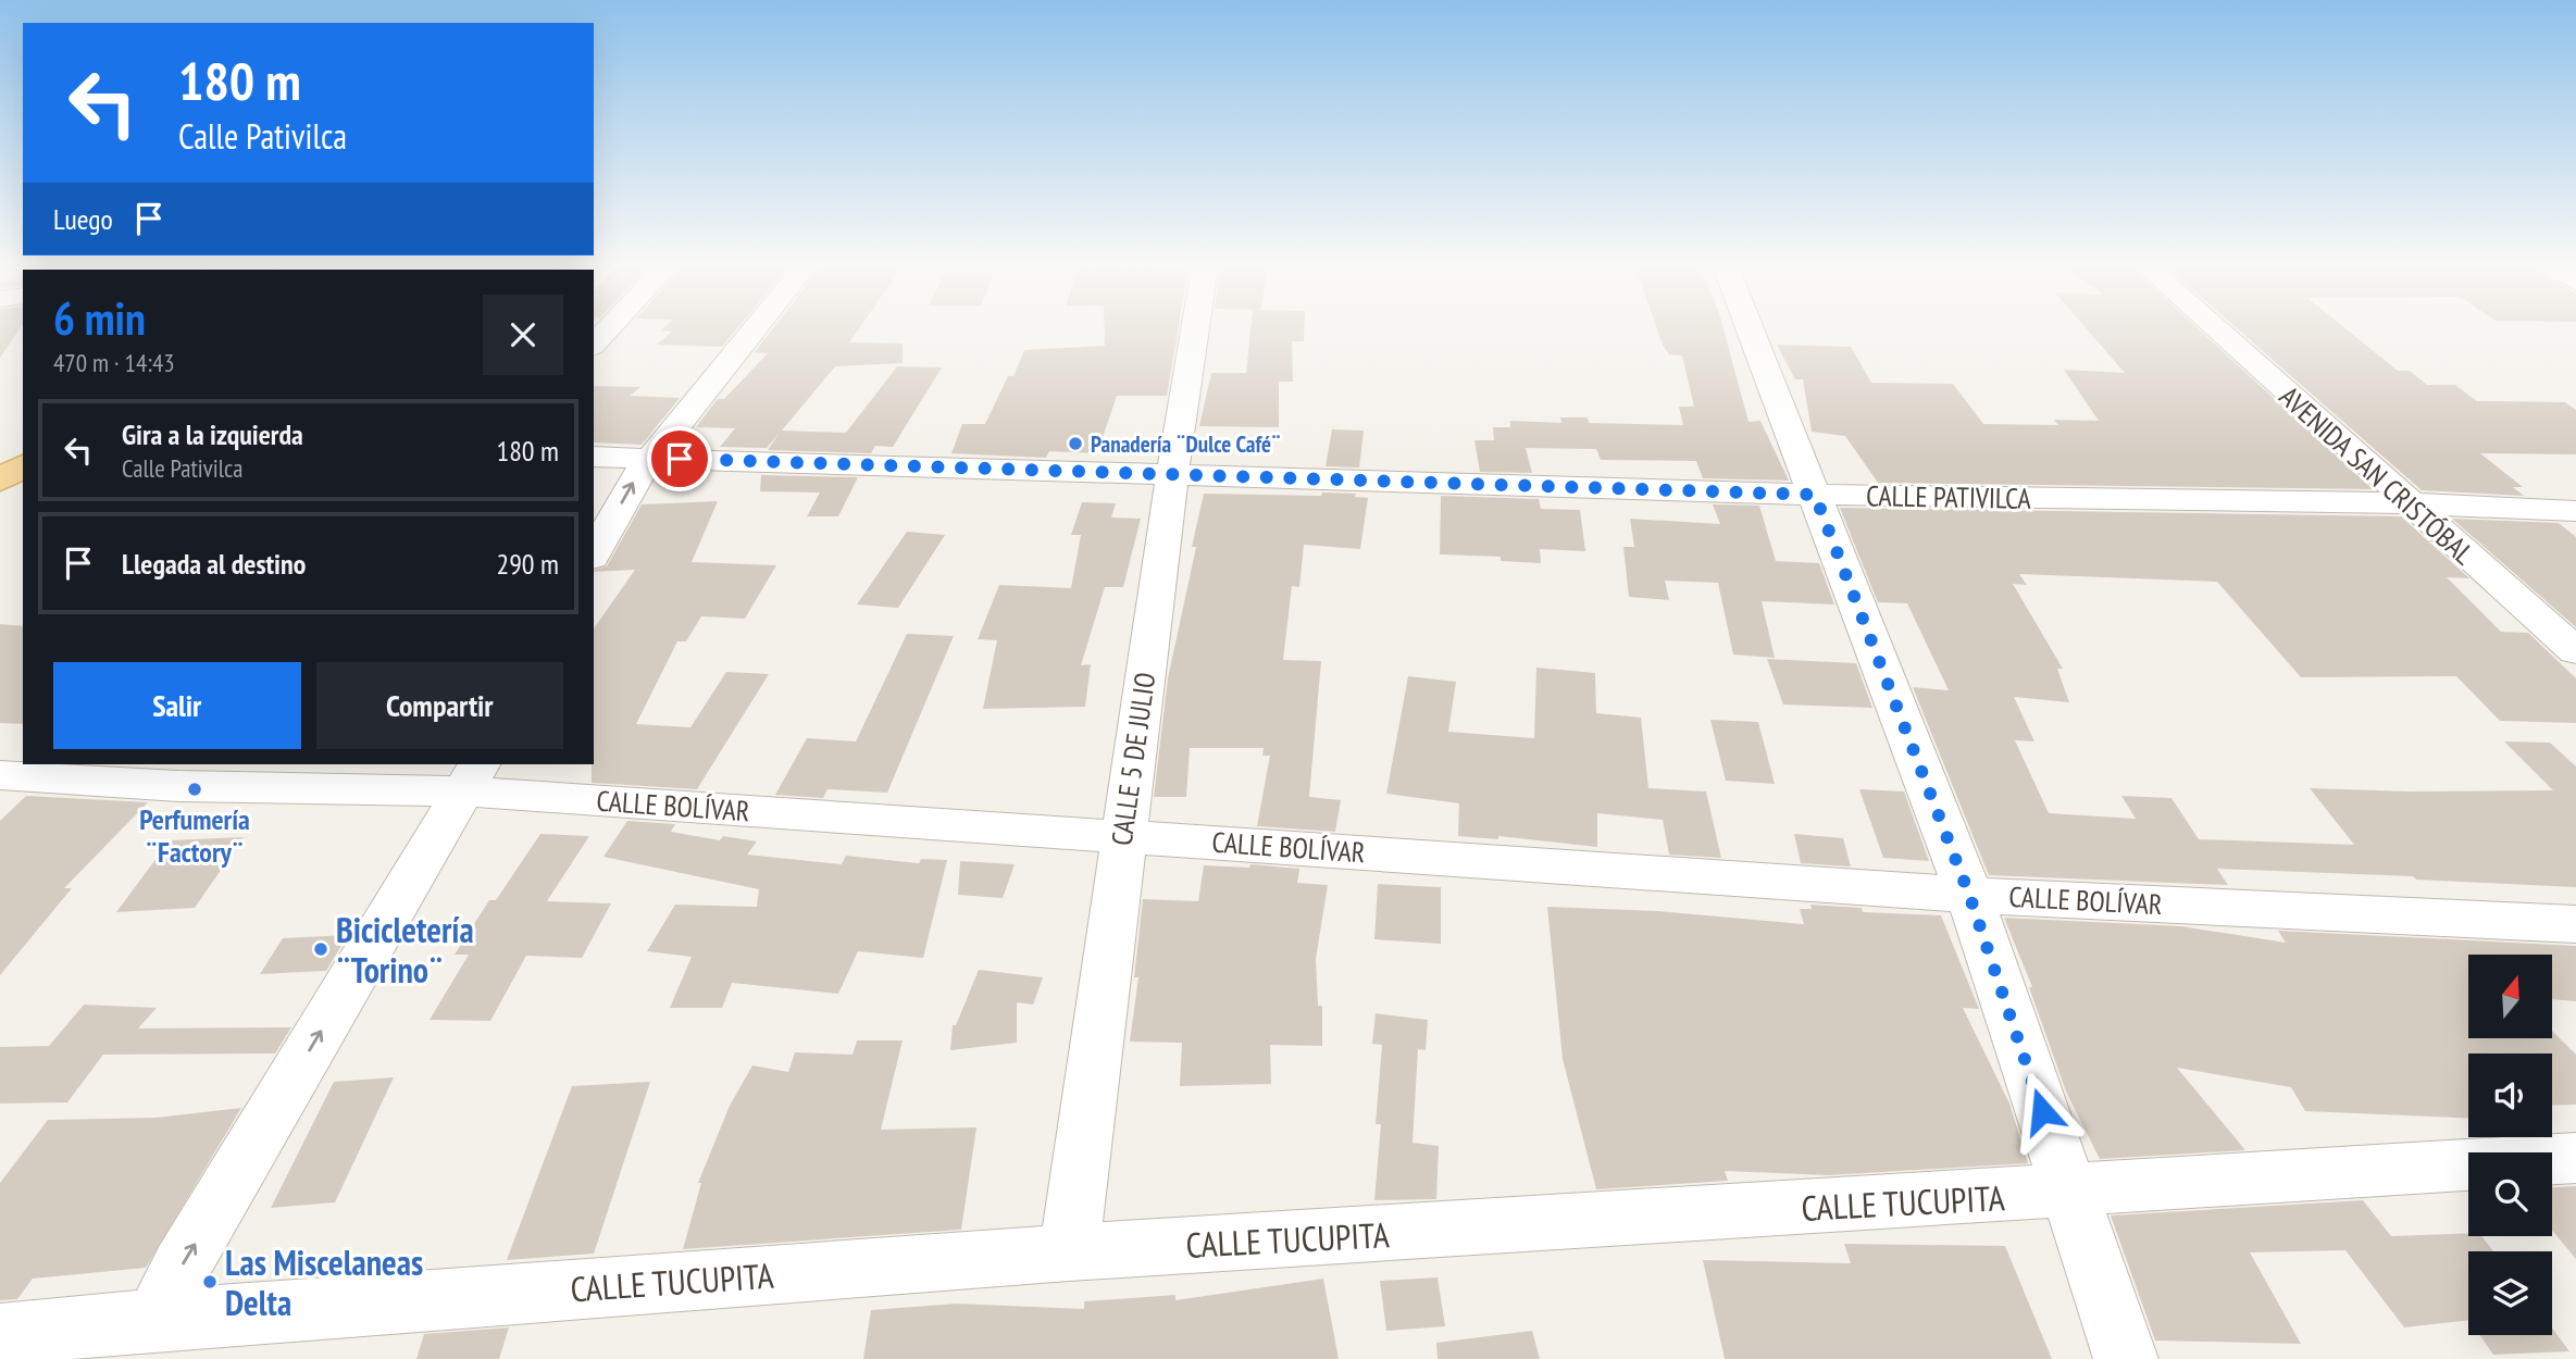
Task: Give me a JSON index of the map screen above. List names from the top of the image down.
{
  "streets": {
    "street": [
      "AVENIDA SAN CRISTÓBAL",
      "CALLE PATIVILCA",
      "CALLE 5 DE JULIO",
      "CALLE BOLÍVAR",
      "CALLE TUCUPITA"
    ]
  },
  "crossings": [
    ["AVENIDA SAN CRISTÓBAL", "CALLE PATIVILCA"],
    ["CALLE PATIVILCA", "CALLE 5 DE JULIO"],
    ["CALLE 5 DE JULIO", "CALLE BOLÍVAR"],
    ["CALLE 5 DE JULIO", "CALLE TUCUPITA"]
  ],
  "places": [
    "Panadería ¨Dulce Café¨",
    "Perfumería ¨Factory¨",
    "Bicicletería ¨Torino¨",
    "Las Miscelaneas Delta"
  ],
  "north": "top",
  "page": {
    "turn": ["180 m", "Calle Pativilca"],
    "then": "Luego",
    "heading": ["6 min", "470 m · 14:43"],
    "list": [
      {
        "name": "Gira a la izquierda",
        "note": "Calle Pativilca",
        "value": "180 m"
      },
      {
        "name": "Llegada al destino",
        "value": "290 m"
      }
    ],
    "buttons": ["Salir", "Compartir"]
  }
}
